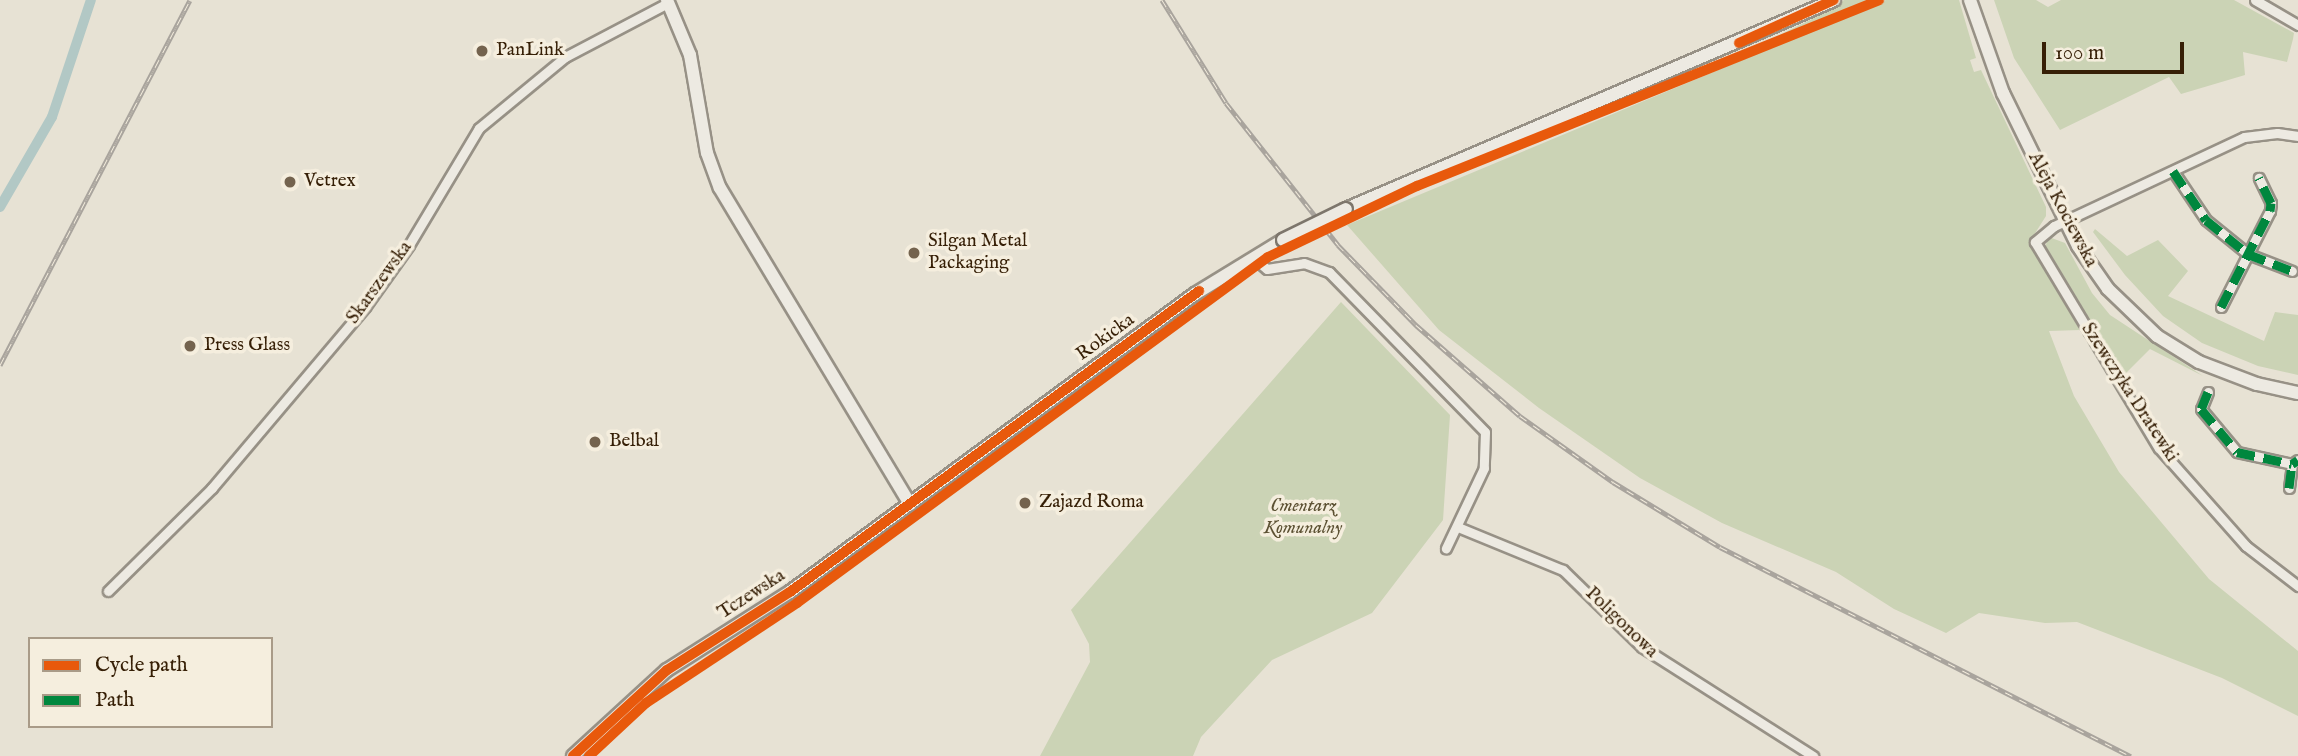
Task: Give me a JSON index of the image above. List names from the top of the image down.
{
  "streets": {
    "street": [
      "Aleja Kociewska",
      "Skarszewska",
      "Rokicka",
      "Szewczyka Dratewki",
      "Tczewska",
      "Poligonowa"
    ]
  },
  "crossings": [
    ["Aleja Kociewska", "Szewczyka Dratewki"],
    ["Skarszewska", "Tczewska"],
    ["Rokicka", "Tczewska"]
  ],
  "parks": ["Cmentarz Komunalny"],
  "places": [
    "PanLink",
    "Vetrex",
    "Silgan Metal Packaging",
    "Press Glass",
    "Belbal",
    "Zajazd Roma"
  ],
  "legend": ["Cycle path", "Path"],
  "scale_bar": "100 m"
}
